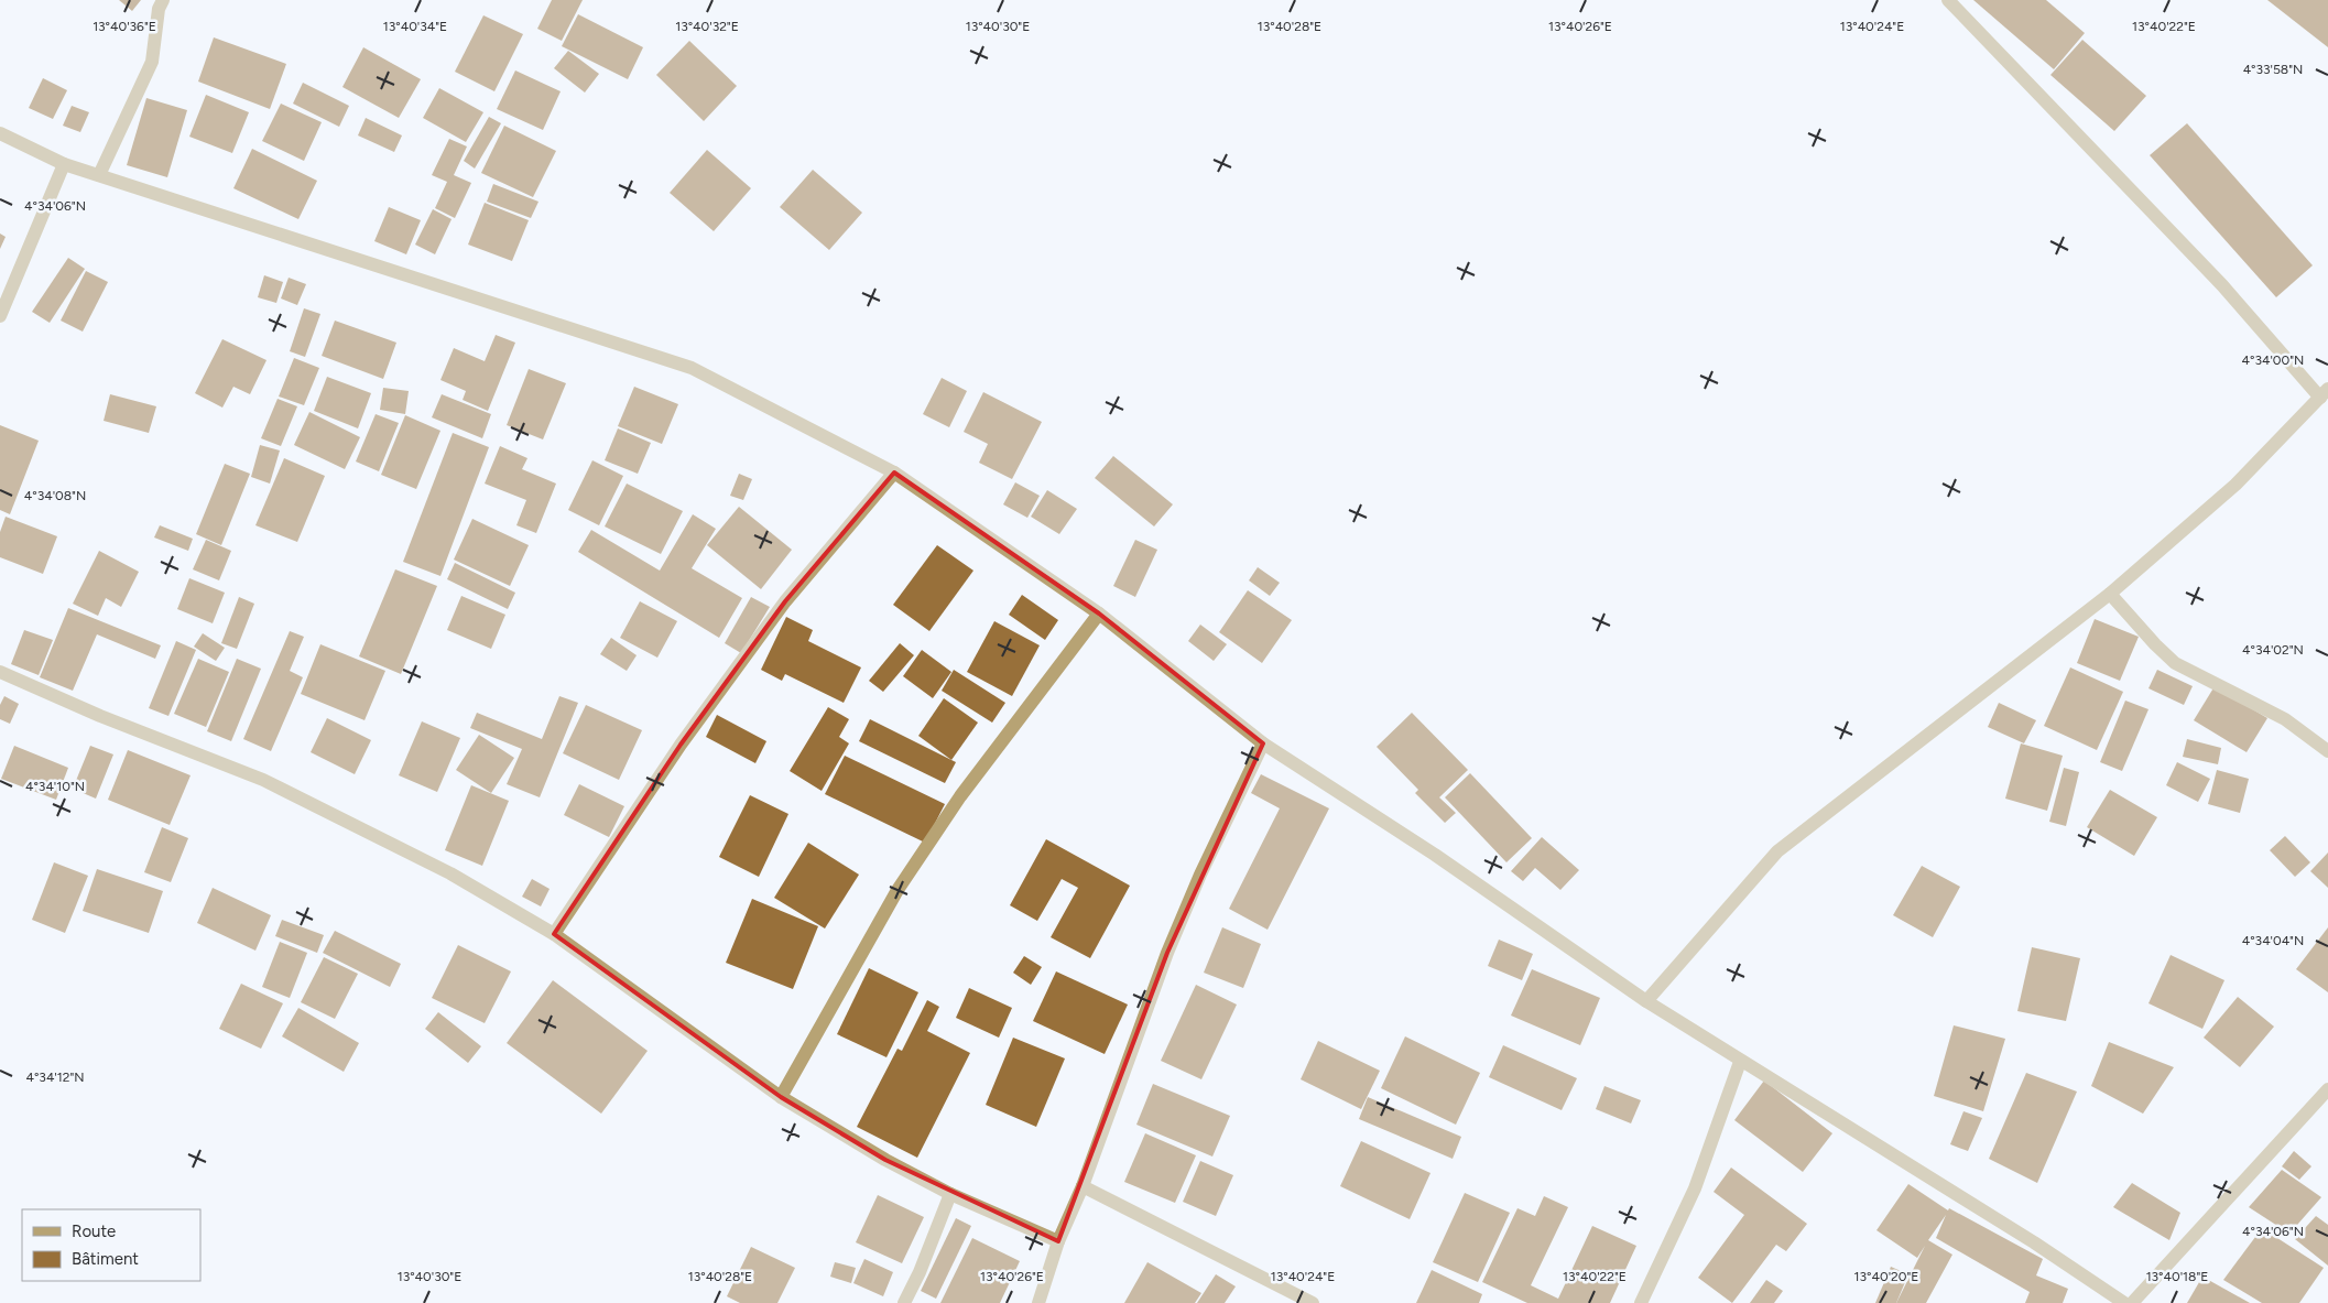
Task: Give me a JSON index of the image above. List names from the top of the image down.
{
  "legend": ["Route", "Bâtiment"],
  "coordinates": [
    "13°40'36\"E",
    "13°40'34\"E",
    "13°40'32\"E",
    "13°40'30\"E",
    "13°40'28\"E",
    "13°40'26\"E",
    "13°40'24\"E",
    "13°40'22\"E",
    "4°33'58\"N",
    "4°34'06\"N",
    "4°34'00\"N",
    "4°34'08\"N",
    "4°34'02\"N",
    "4°34'10\"N",
    "4°34'04\"N",
    "4°34'12\"N",
    "13°40'20\"E",
    "13°40'18\"E"
  ]
}
